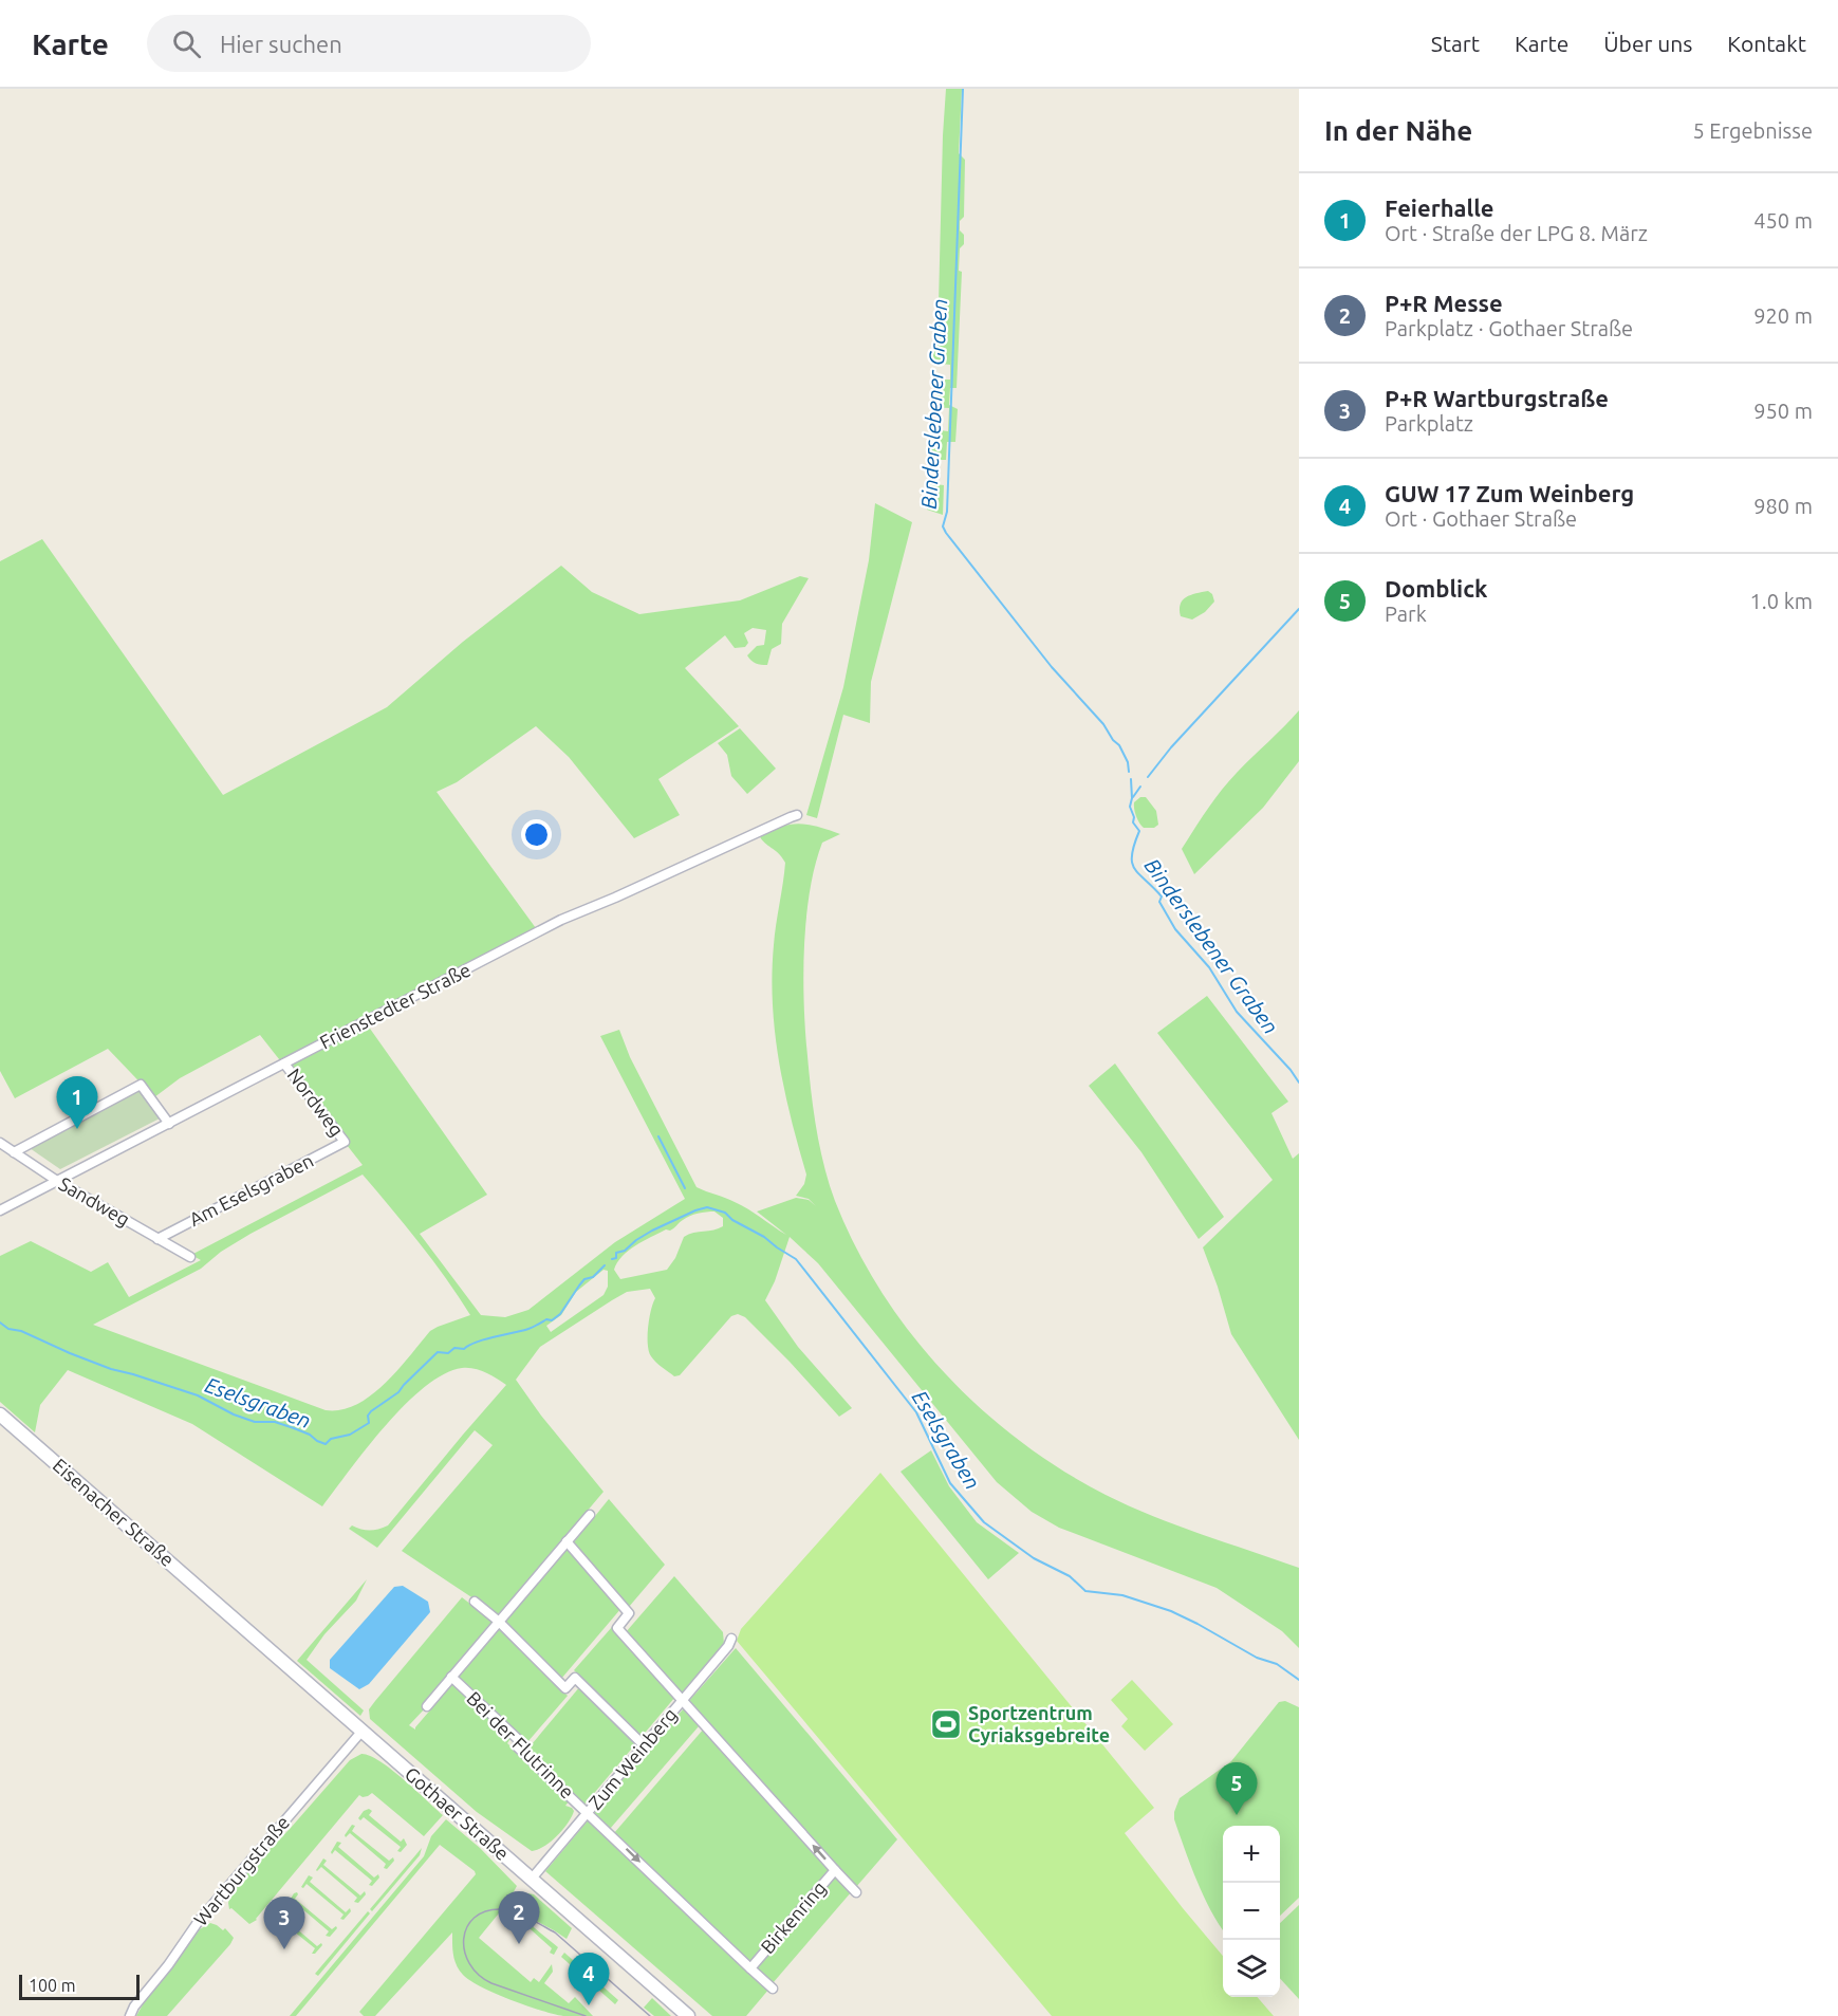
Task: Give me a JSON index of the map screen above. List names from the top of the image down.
{
  "streets": {
    "main road": ["Eisenacher Straße", "Gothaer Straße"],
    "street": [
      "Frienstedter Straße",
      "Nordweg",
      "Am Eselsgraben",
      "Sandweg",
      "Bei der Flutrinne",
      "Zum Weinberg",
      "Wartburgstraße",
      "Birkenring"
    ]
  },
  "crossings": [
    ["Frienstedter Straße", "Nordweg"],
    ["Frienstedter Straße", "Sandweg"],
    ["Nordweg", "Am Eselsgraben"],
    ["Am Eselsgraben", "Sandweg"],
    ["Eisenacher Straße", "Gothaer Straße"],
    ["Bei der Flutrinne", "Zum Weinberg"],
    ["Bei der Flutrinne", "Birkenring"],
    ["Zum Weinberg", "Gothaer Straße"],
    ["Zum Weinberg", "Birkenring"],
    ["Gothaer Straße", "Wartburgstraße"]
  ],
  "water": ["Binderslebener Graben", "Eselsgraben"],
  "places": {
    "sports": ["Sportzentrum Cyriaksgebreite"]
  },
  "scale_bar": "100 m",
  "page": {
    "header": "Karte",
    "search": "Hier suchen",
    "nav": [
      "Start",
      "Karte",
      "Über uns",
      "Kontakt"
    ],
    "heading": ["In der Nähe", "5 Ergebnisse"],
    "list": [
      {
        "mark": "1",
        "name": "Feierhalle",
        "note": "Ort · Straße der LPG 8. März",
        "value": "450 m"
      },
      {
        "mark": "2",
        "name": "P+R Messe",
        "note": "Parkplatz · Gothaer Straße",
        "value": "920 m"
      },
      {
        "mark": "3",
        "name": "P+R Wartburgstraße",
        "note": "Parkplatz",
        "value": "950 m"
      },
      {
        "mark": "4",
        "name": "GUW 17 Zum Weinberg",
        "note": "Ort · Gothaer Straße",
        "value": "980 m"
      },
      {
        "mark": "5",
        "name": "Domblick",
        "note": "Park",
        "value": "1.0 km"
      }
    ],
    "pins": [
      "1",
      "5",
      "2",
      "3",
      "4"
    ],
    "map_buttons": ["+", "−"],
    "scale": "100 m"
  }
}
